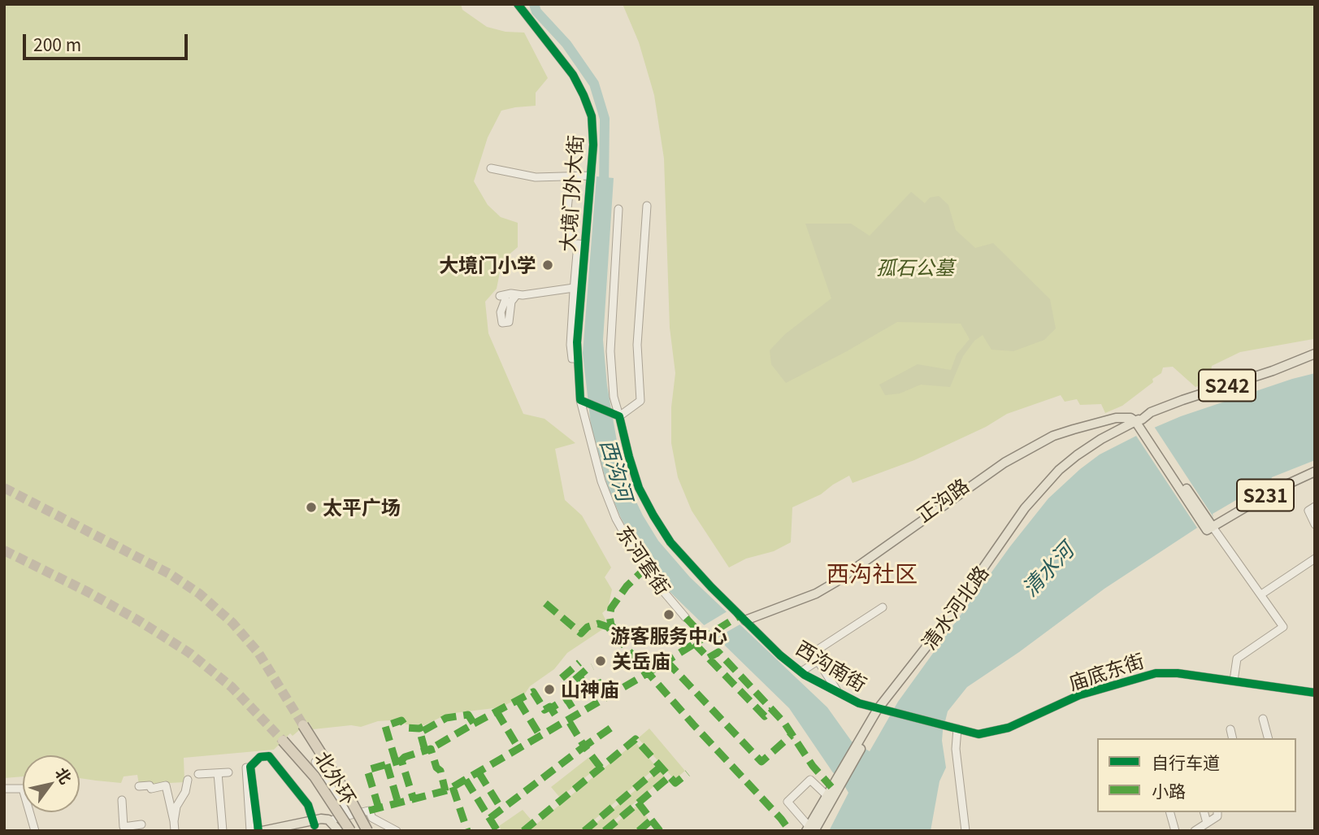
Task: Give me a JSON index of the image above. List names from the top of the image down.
{
  "streets": {
    "highway": ["北外环"],
    "main road": [
      "S242",
      "S231",
      "正沟路",
      "清水河北路"
    ],
    "street": [
      "大境门外大街",
      "东河套街",
      "西沟南街",
      "庙底东街"
    ]
  },
  "crossings": [
    ["大境门外大街", "东河套街"],
    ["S242", "正沟路"],
    ["S242", "清水河北路"],
    ["正沟路", "清水河北路"],
    ["正沟路", "西沟南街"],
    ["清水河北路", "西沟南街"],
    ["西沟南街", "庙底东街"]
  ],
  "districts": ["西沟社区"],
  "water": ["西沟河", "清水河"],
  "parks": ["孤石公墓"],
  "places": [
    "大境门小学",
    "太平广场",
    "游客服务中心",
    "关岳庙",
    "山神庙"
  ],
  "legend": ["自行车道", "小路"],
  "scale_bar": "200 m",
  "north": "top right"
}
